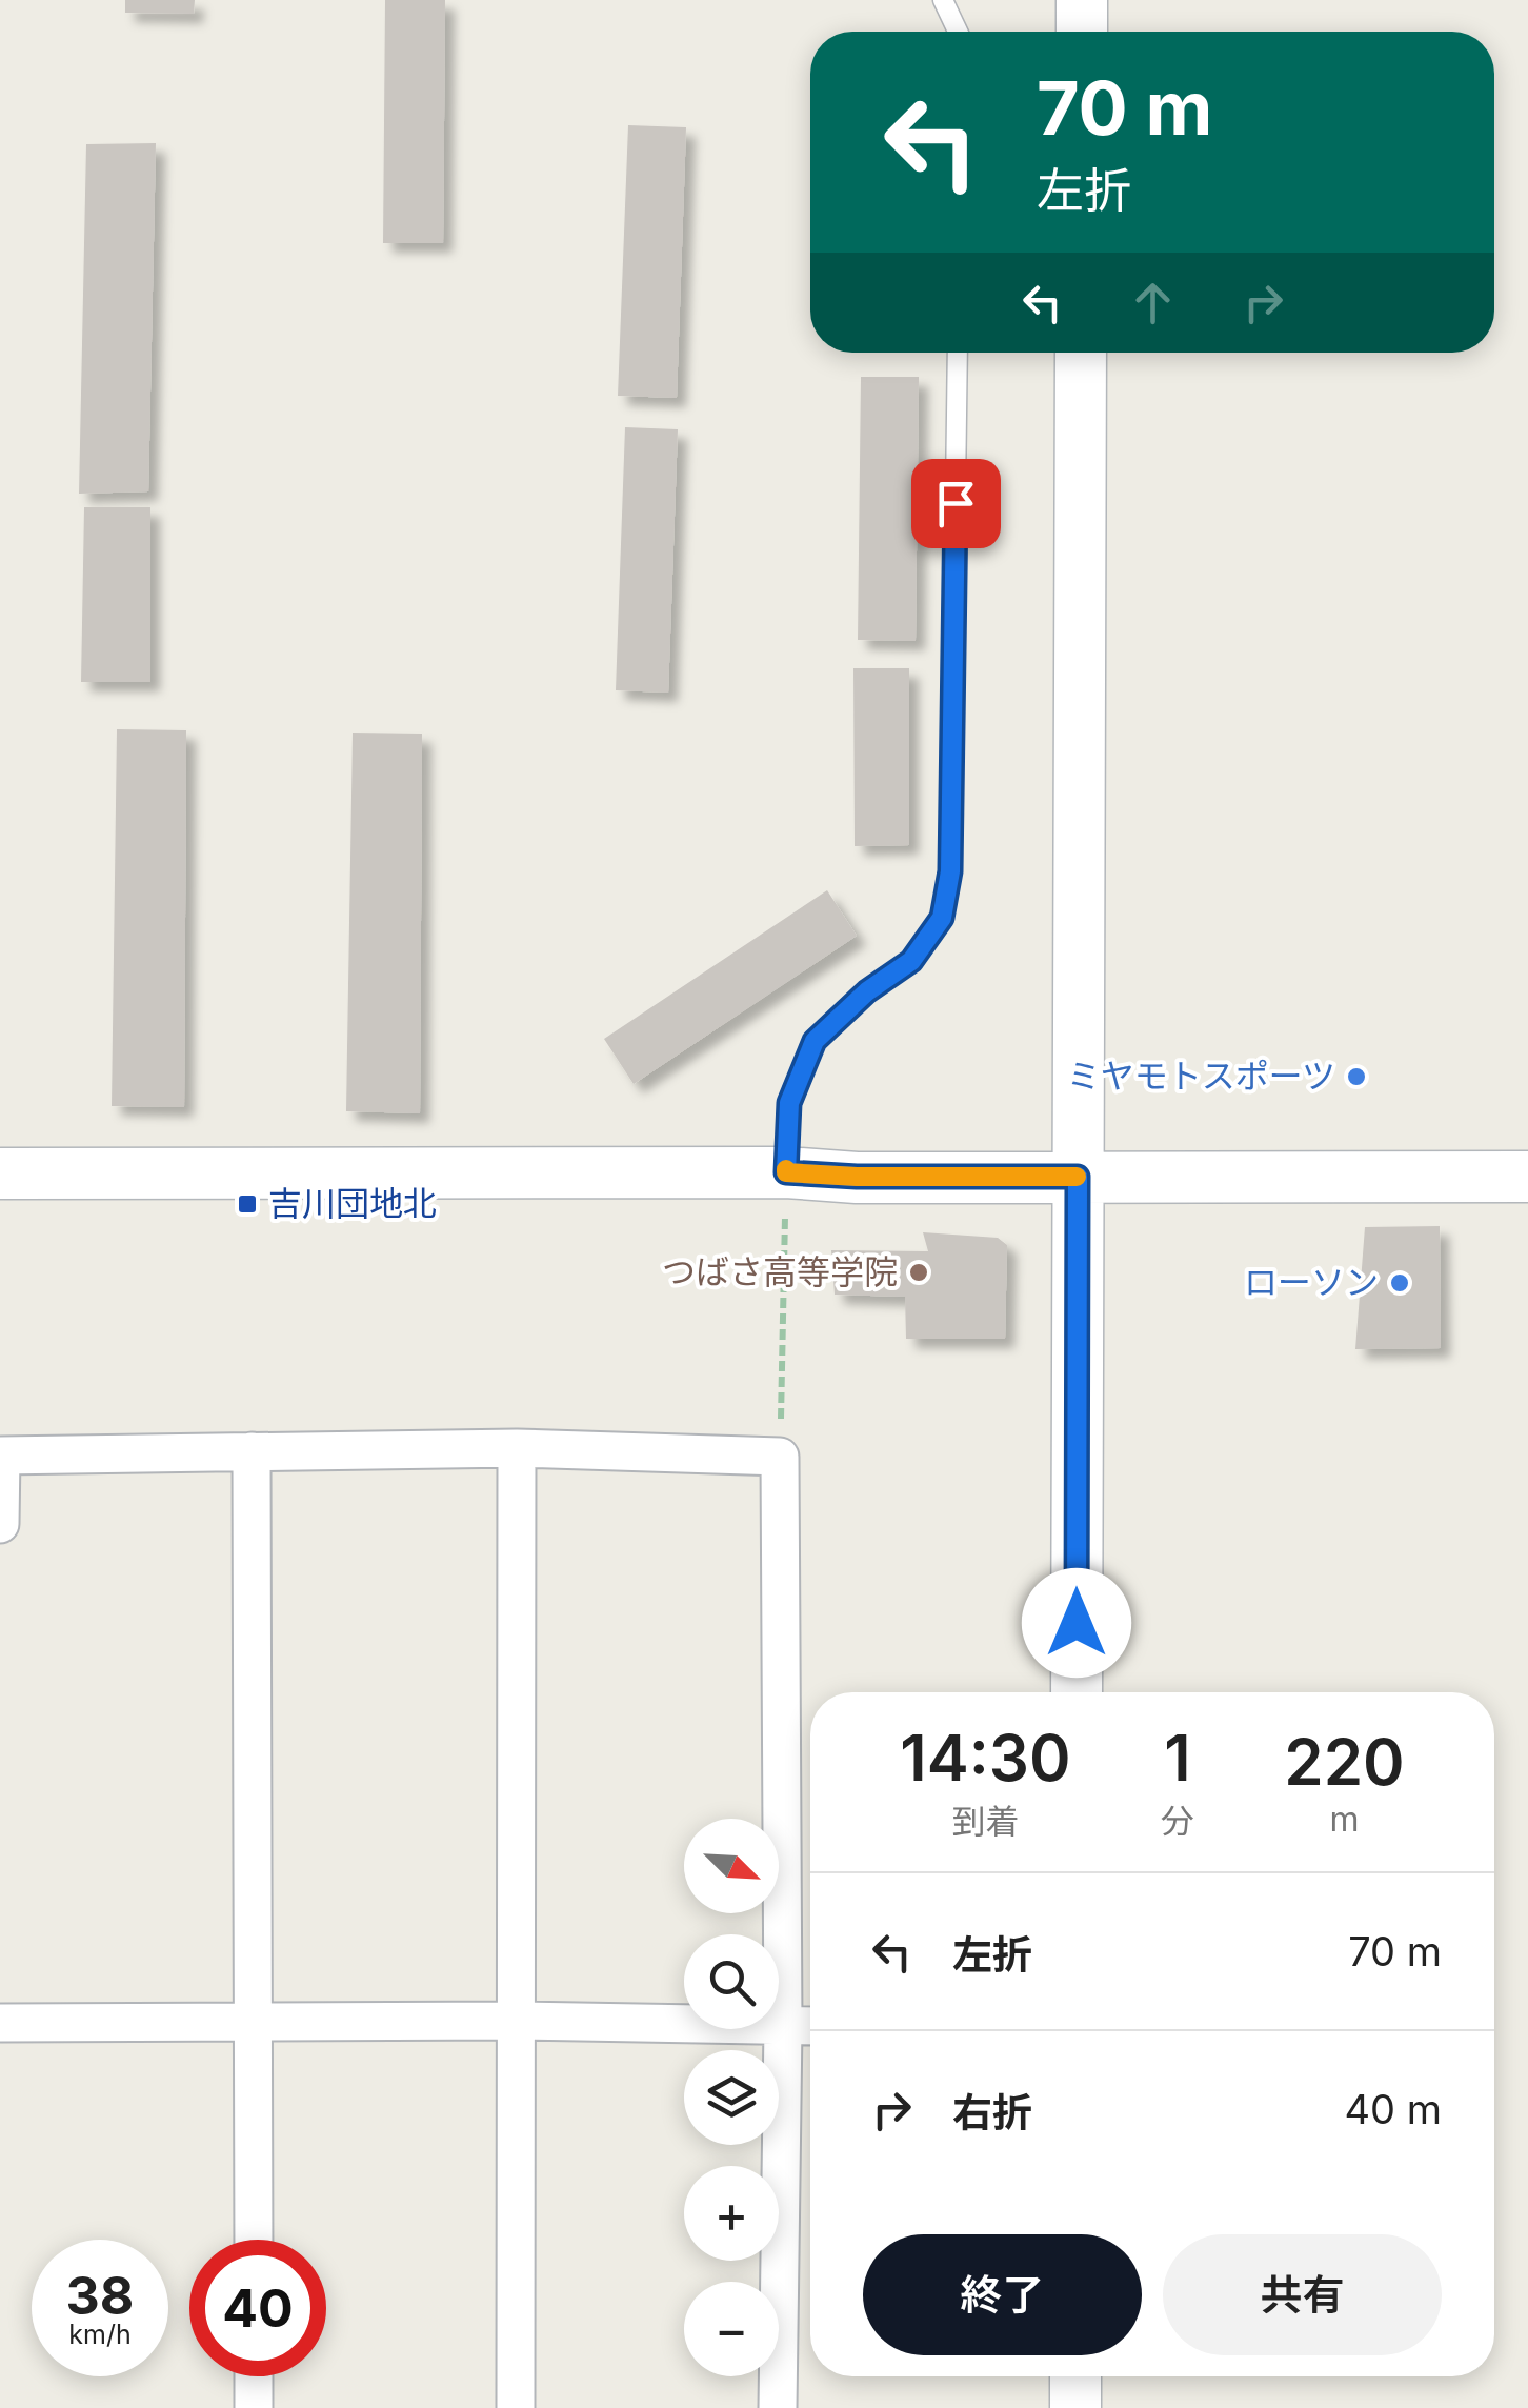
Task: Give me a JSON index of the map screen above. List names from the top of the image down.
{
  "places": {
    "other": ["ミヤモトスポーツ", "つばさ高等学院", "ローソン"],
    "transit": ["吉川団地北"]
  },
  "north": "bottom right",
  "page": {
    "turn": ["70 m", "左折"],
    "eta": [
      "14:30",
      "到着",
      "1",
      "分",
      "220",
      "m"
    ],
    "map_buttons": ["+", "−"],
    "list": [
      {
        "name": "左折",
        "value": "70 m"
      },
      {
        "name": "右折",
        "value": "40 m"
      }
    ],
    "buttons": ["終了", "共有"],
    "speed": "38 km/h",
    "limit": "40"
  }
}
